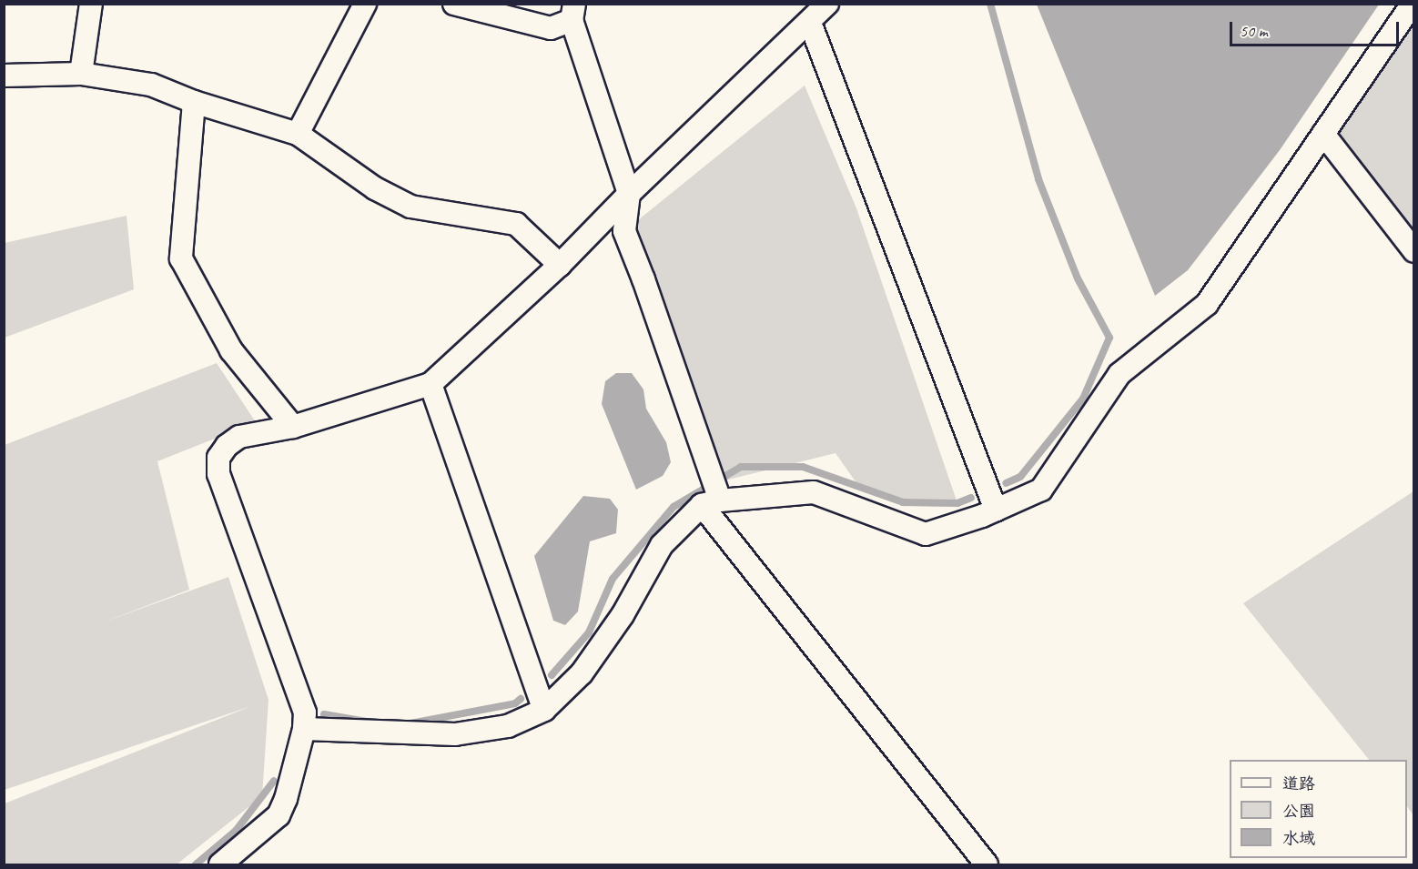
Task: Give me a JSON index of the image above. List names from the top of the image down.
{
  "legend": ["道路", "公園", "水域"],
  "scale_bar": "50 m"
}
